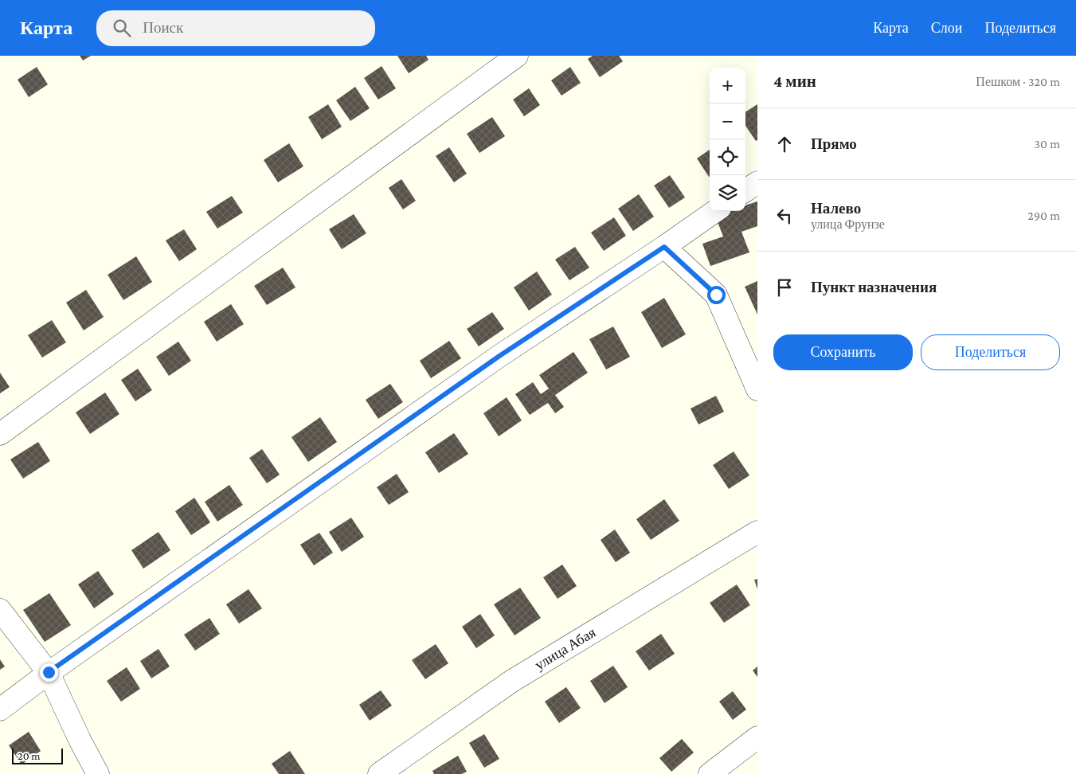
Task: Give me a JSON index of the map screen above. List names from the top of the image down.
{
  "streets": {
    "street": ["улица Абая"]
  },
  "scale_bar": "20 m",
  "page": {
    "header": "Карта",
    "search": "Поиск",
    "nav": ["Карта", "Слои", "Поделиться"],
    "heading": ["4 мин", "Пешком · 320 m"],
    "map_buttons": ["+", "−"],
    "list": [
      ["Прямо", "30 m"],
      ["Налево", "улица Фрунзе", "290 m"],
      "Пункт назначения"
    ],
    "buttons": ["Сохранить", "Поделиться"],
    "scale": "20 m"
  }
}
